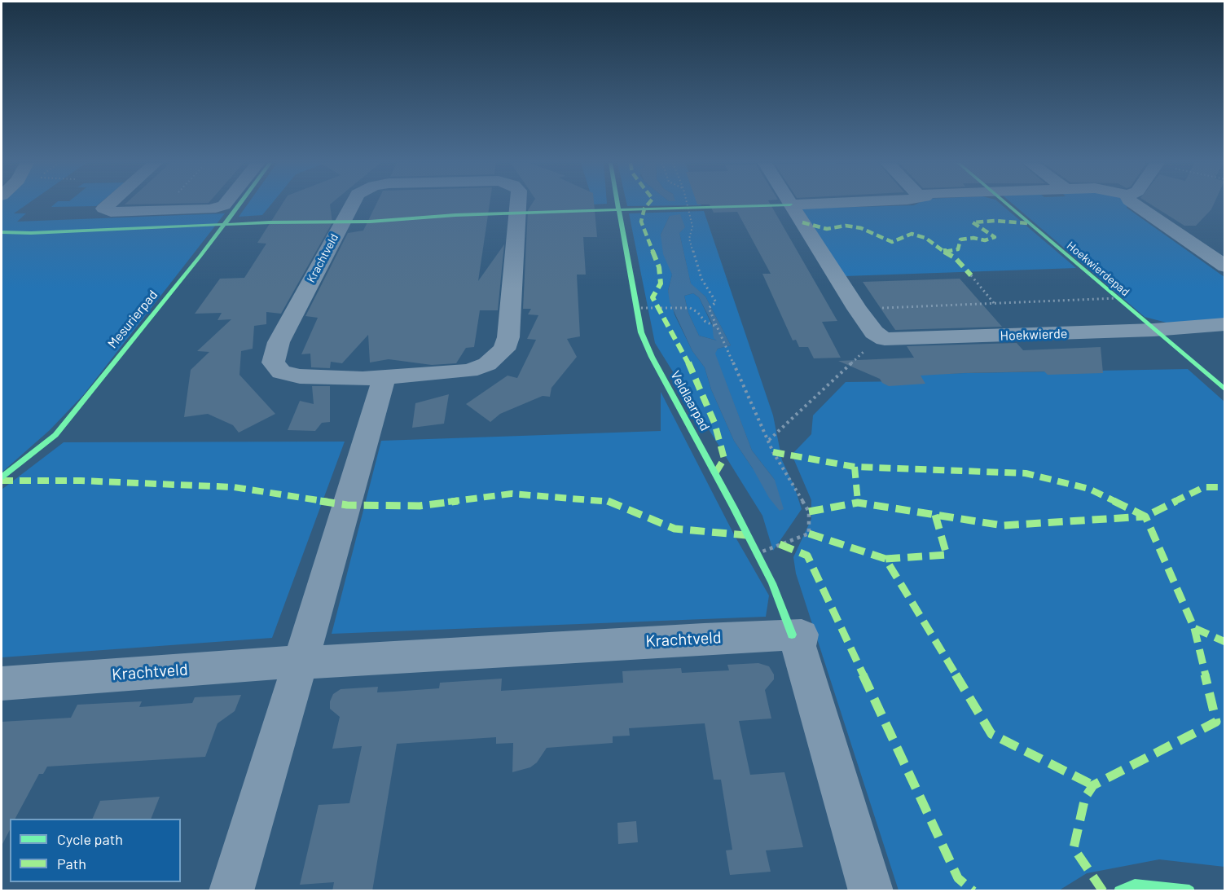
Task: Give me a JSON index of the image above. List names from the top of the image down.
{
  "streets": {
    "street": ["Krachtveld", "Hoekwierde"],
    "cycle path": ["Hoekwierdepad", "Mesurierpad", "Veldlaarpad"]
  },
  "crossings": [
    ["Hoekwierdepad", "Hoekwierde"]
  ],
  "legend": ["Cycle path", "Path"]
}
